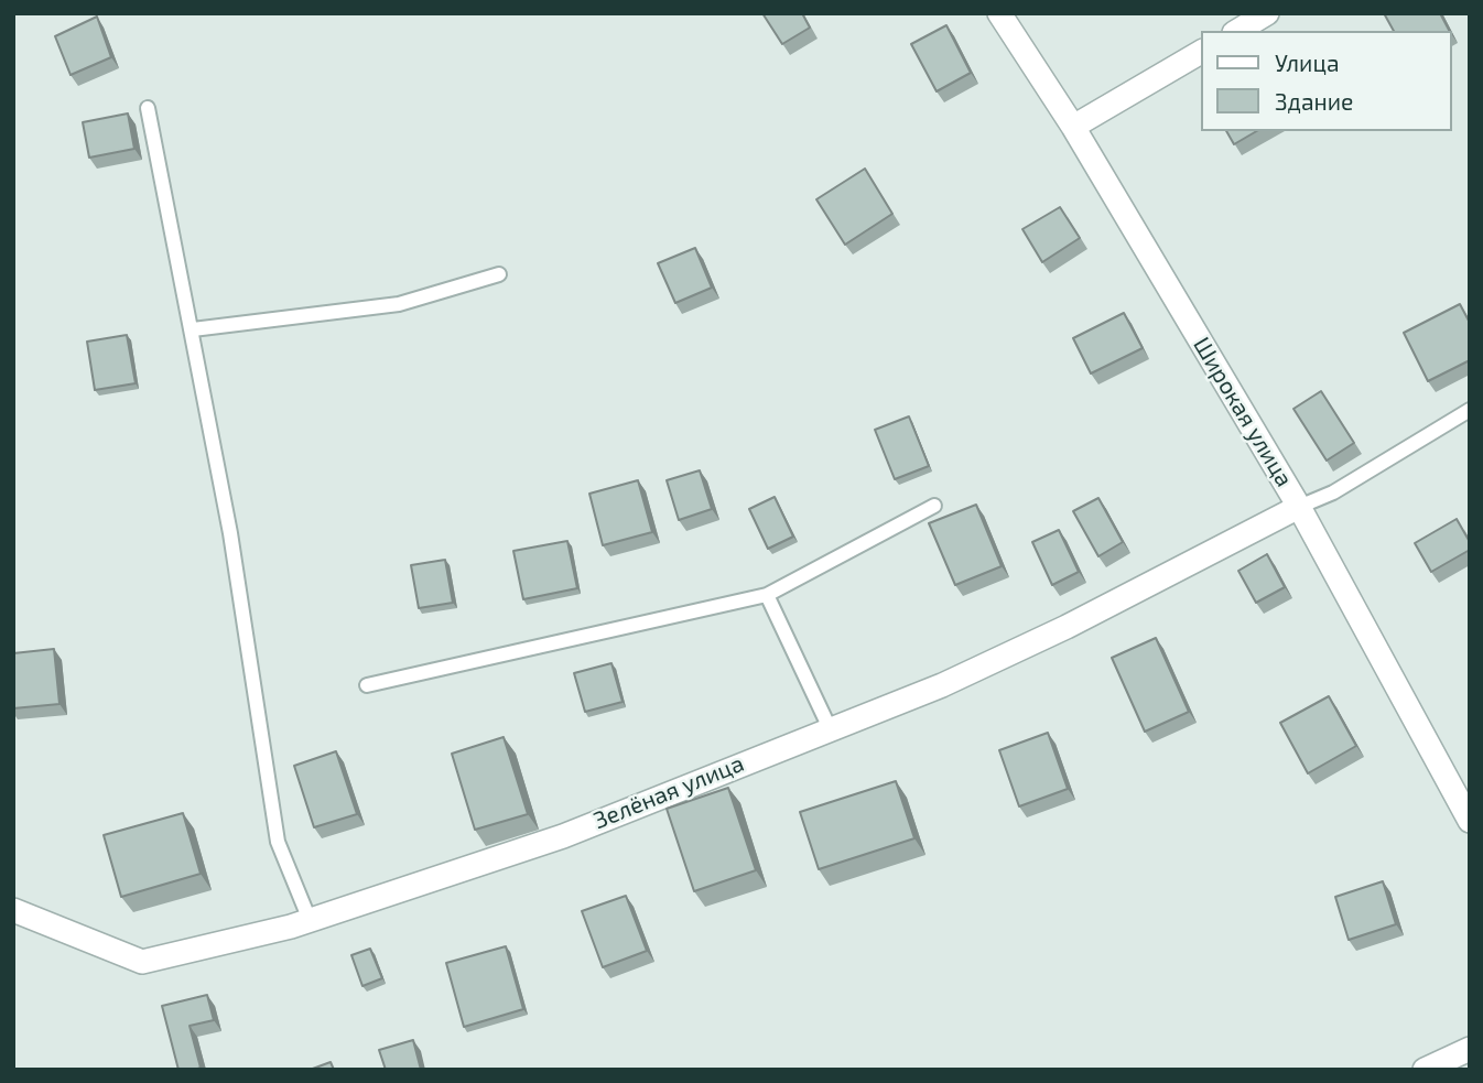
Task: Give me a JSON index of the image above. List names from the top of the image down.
{
  "streets": {
    "street": ["Широкая улица", "Зелёная улица"]
  },
  "crossings": [
    ["Широкая улица", "Зелёная улица"]
  ],
  "legend": ["Улица", "Здание"]
}
